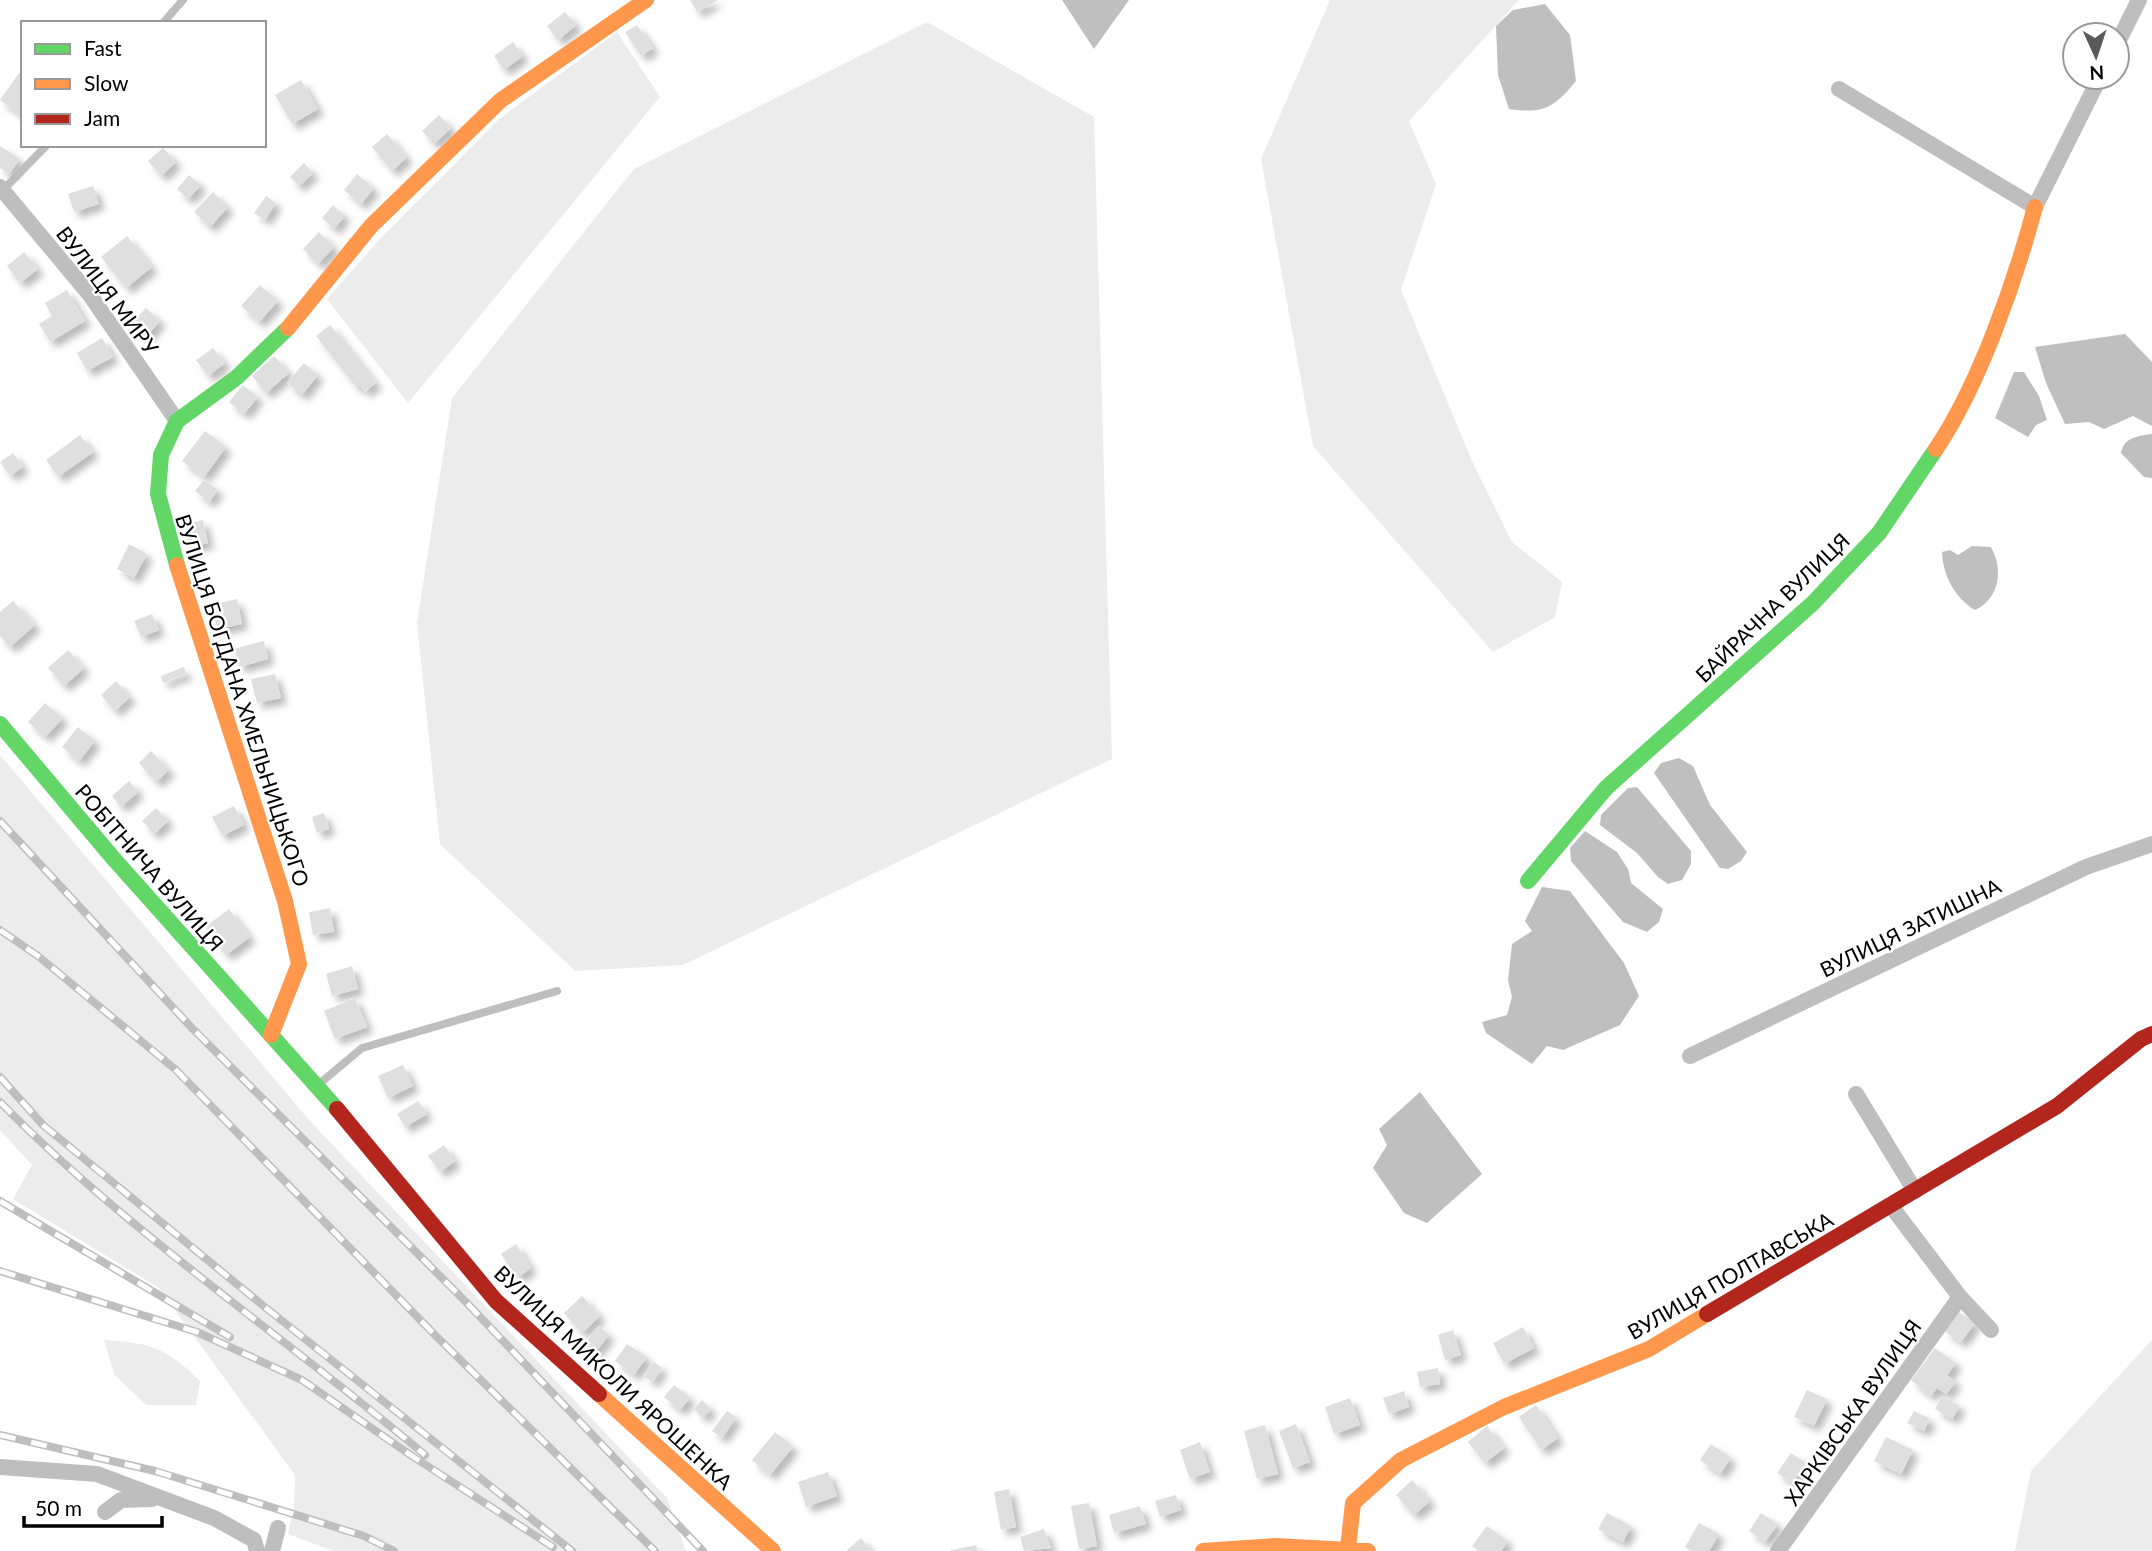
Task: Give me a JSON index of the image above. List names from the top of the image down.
{
  "streets": {
    "street": [
      "ВУЛИЦЯ МИРУ",
      "БАЙРАЧНА ВУЛИЦЯ",
      "ВУЛИЦЯ БОГДАНА ХМЕЛЬНИЦЬКОГО",
      "РОБІТНИЧА ВУЛИЦЯ",
      "ВУЛИЦЯ ЗАТИШНА",
      "ВУЛИЦЯ ПОЛТАВСЬКА",
      "ВУЛИЦЯ МИКОЛИ ЯРОШЕНКА",
      "ХАРКІВСЬКА ВУЛИЦЯ"
    ]
  },
  "crossings": [
    ["ВУЛИЦЯ МИРУ", "ВУЛИЦЯ БОГДАНА ХМЕЛЬНИЦЬКОГО"],
    ["ВУЛИЦЯ БОГДАНА ХМЕЛЬНИЦЬКОГО", "РОБІТНИЧА ВУЛИЦЯ"],
    ["ВУЛИЦЯ БОГДАНА ХМЕЛЬНИЦЬКОГО", "ВУЛИЦЯ МИКОЛИ ЯРОШЕНКА"],
    ["РОБІТНИЧА ВУЛИЦЯ", "ВУЛИЦЯ МИКОЛИ ЯРОШЕНКА"]
  ],
  "legend": ["Fast", "Slow", "Jam"],
  "scale_bar": "50 m",
  "north": "bottom"
}
